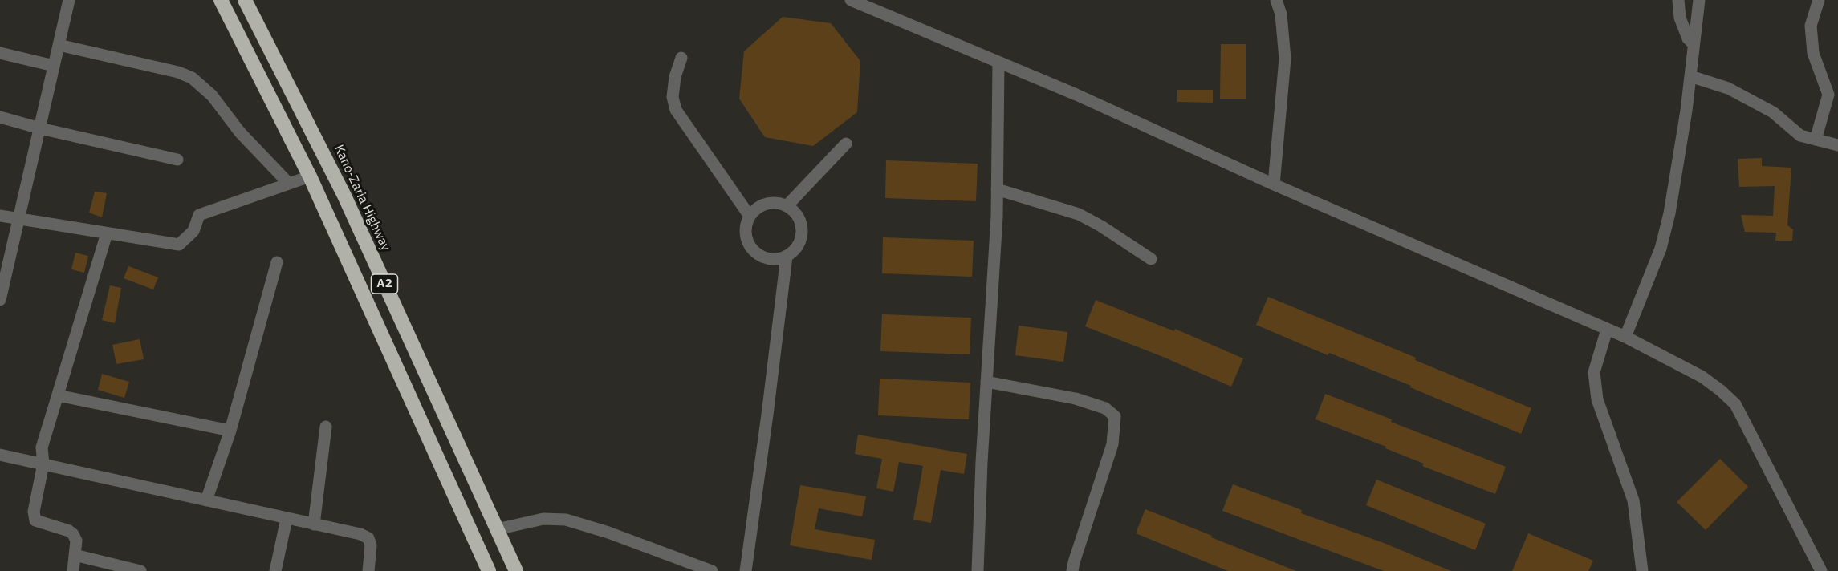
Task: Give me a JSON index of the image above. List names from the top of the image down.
{
  "streets": {
    "highway": ["Kano-Zaria Highway", "A2"]
  }
}
